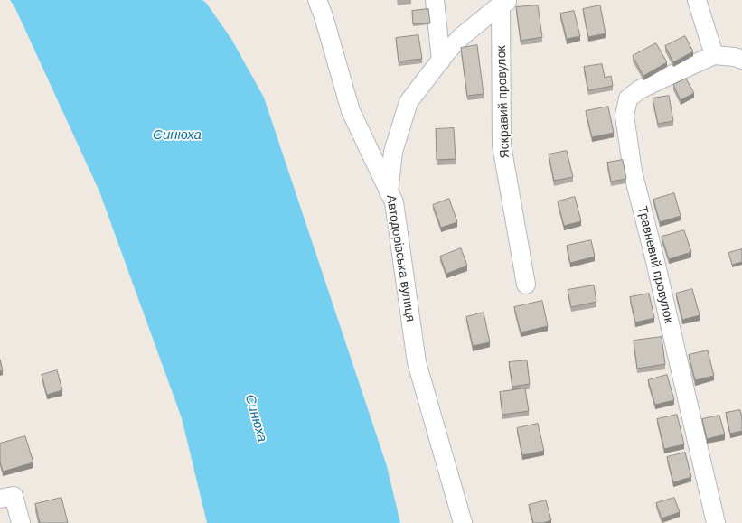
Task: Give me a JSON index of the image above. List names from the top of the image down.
{
  "streets": {
    "street": ["Яскравий провулок", "Автодорівська вулиця", "Травневий провулок"]
  },
  "crossings": [
    ["Яскравий провулок", "Автодорівська вулиця"]
  ],
  "water": ["Синюха"]
}
